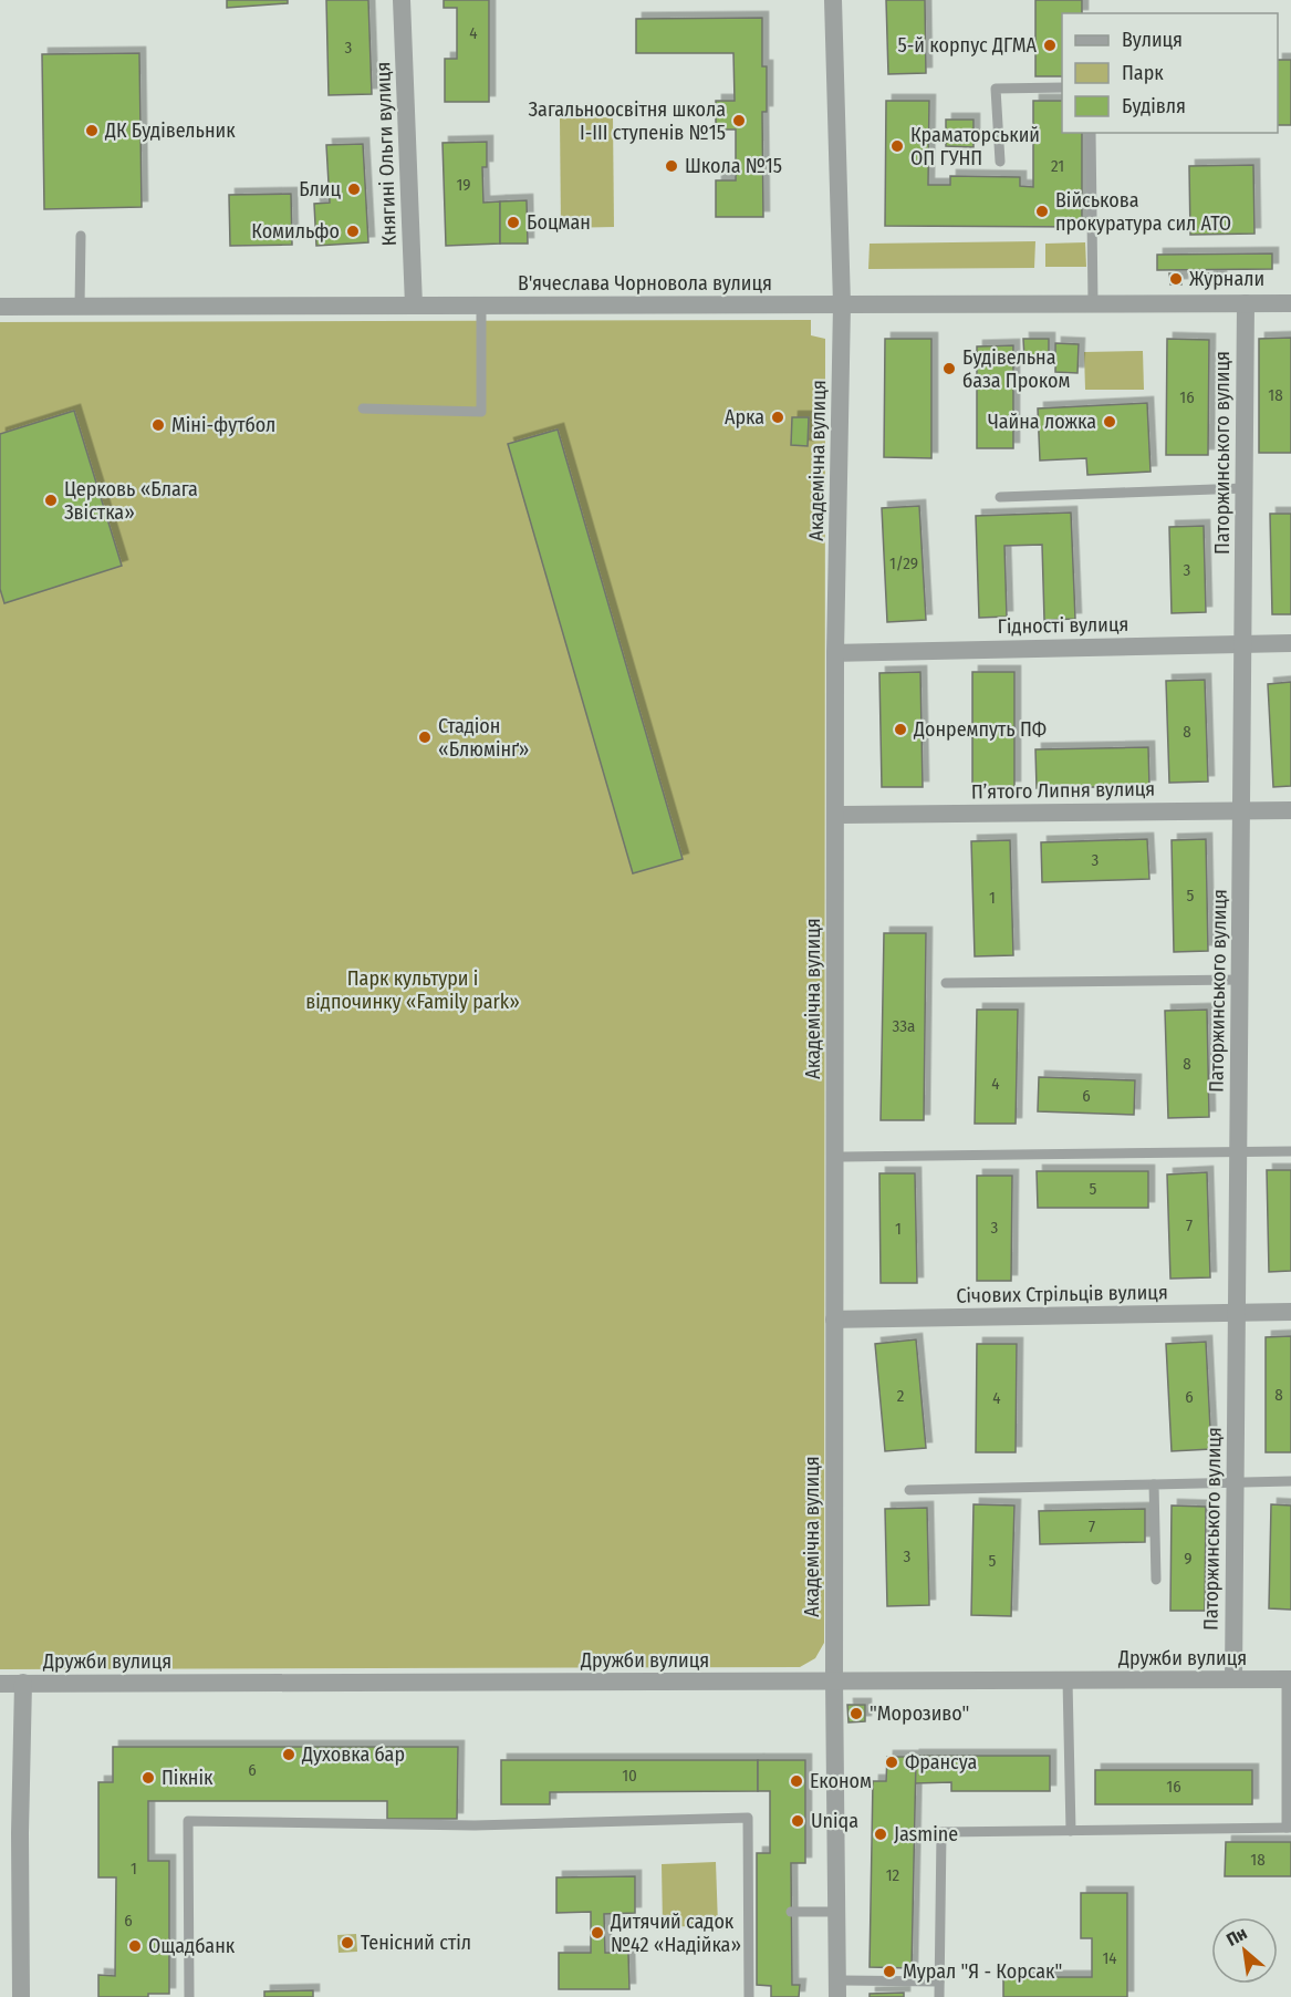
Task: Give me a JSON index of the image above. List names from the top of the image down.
{
  "streets": {
    "street": [
      "Княгині Ольги вулиця",
      "В'ячеслава Чорновола вулиця",
      "Паторжинського вулиця",
      "Академічна вулиця",
      "Гідності вулиця",
      "П’ятого Липня вулиця",
      "Січових Стрільців вулиця",
      "Дружби вулиця"
    ]
  },
  "crossings": [
    ["Княгині Ольги вулиця", "В'ячеслава Чорновола вулиця"],
    ["В'ячеслава Чорновола вулиця", "Паторжинського вулиця"],
    ["В'ячеслава Чорновола вулиця", "Академічна вулиця"],
    ["Паторжинського вулиця", "Гідності вулиця"],
    ["Паторжинського вулиця", "П’ятого Липня вулиця"],
    ["Паторжинського вулиця", "Січових Стрільців вулиця"],
    ["Паторжинського вулиця", "Дружби вулиця"],
    ["Академічна вулиця", "Гідності вулиця"],
    ["Академічна вулиця", "П’ятого Липня вулиця"],
    ["Академічна вулиця", "Січових Стрільців вулиця"],
    ["Академічна вулиця", "Дружби вулиця"]
  ],
  "parks": ["Парк культури і відпочинку «Family park»"],
  "places": [
    "5-й корпус ДГМА",
    "Загальноосвітня школа І-ІІІ ступенів №15",
    "ДК Будівельник",
    "Краматорський ОП ГУНП",
    "Школа №15",
    "Блиц",
    "Військова прокуратура сил АТО",
    "Боцман",
    "Комильфо",
    "Журнали",
    "Будівельна база Проком",
    "Арка",
    "Чайна ложка",
    "Міні-футбол",
    "Церковь «Блага Звістка»",
    "Донремпуть ПФ",
    "Стадіон «Блюмінґ»",
    "\"Морозиво\"",
    "Духовка бар",
    "Франсуа",
    "Пікнік",
    "Економ",
    "Uniqa",
    "Jasmine",
    "Дитячий садок №42 «Надійка»",
    "Тенісний стіл",
    "Ощадбанк",
    "Мурал \"Я - Корсак\""
  ],
  "house_numbers": [
    "4",
    "3",
    "21",
    "19",
    "18",
    "16",
    "1/29",
    "3",
    "8",
    "3",
    "5",
    "1",
    "33а",
    "8",
    "4",
    "6",
    "5",
    "7",
    "3",
    "1",
    "8",
    "2",
    "6",
    "4",
    "7",
    "3",
    "9",
    "5",
    "6",
    "10",
    "16",
    "18",
    "1",
    "12",
    "6",
    "14"
  ],
  "legend": ["Вулиця", "Парк", "Будівля"],
  "north": "top left"
}
